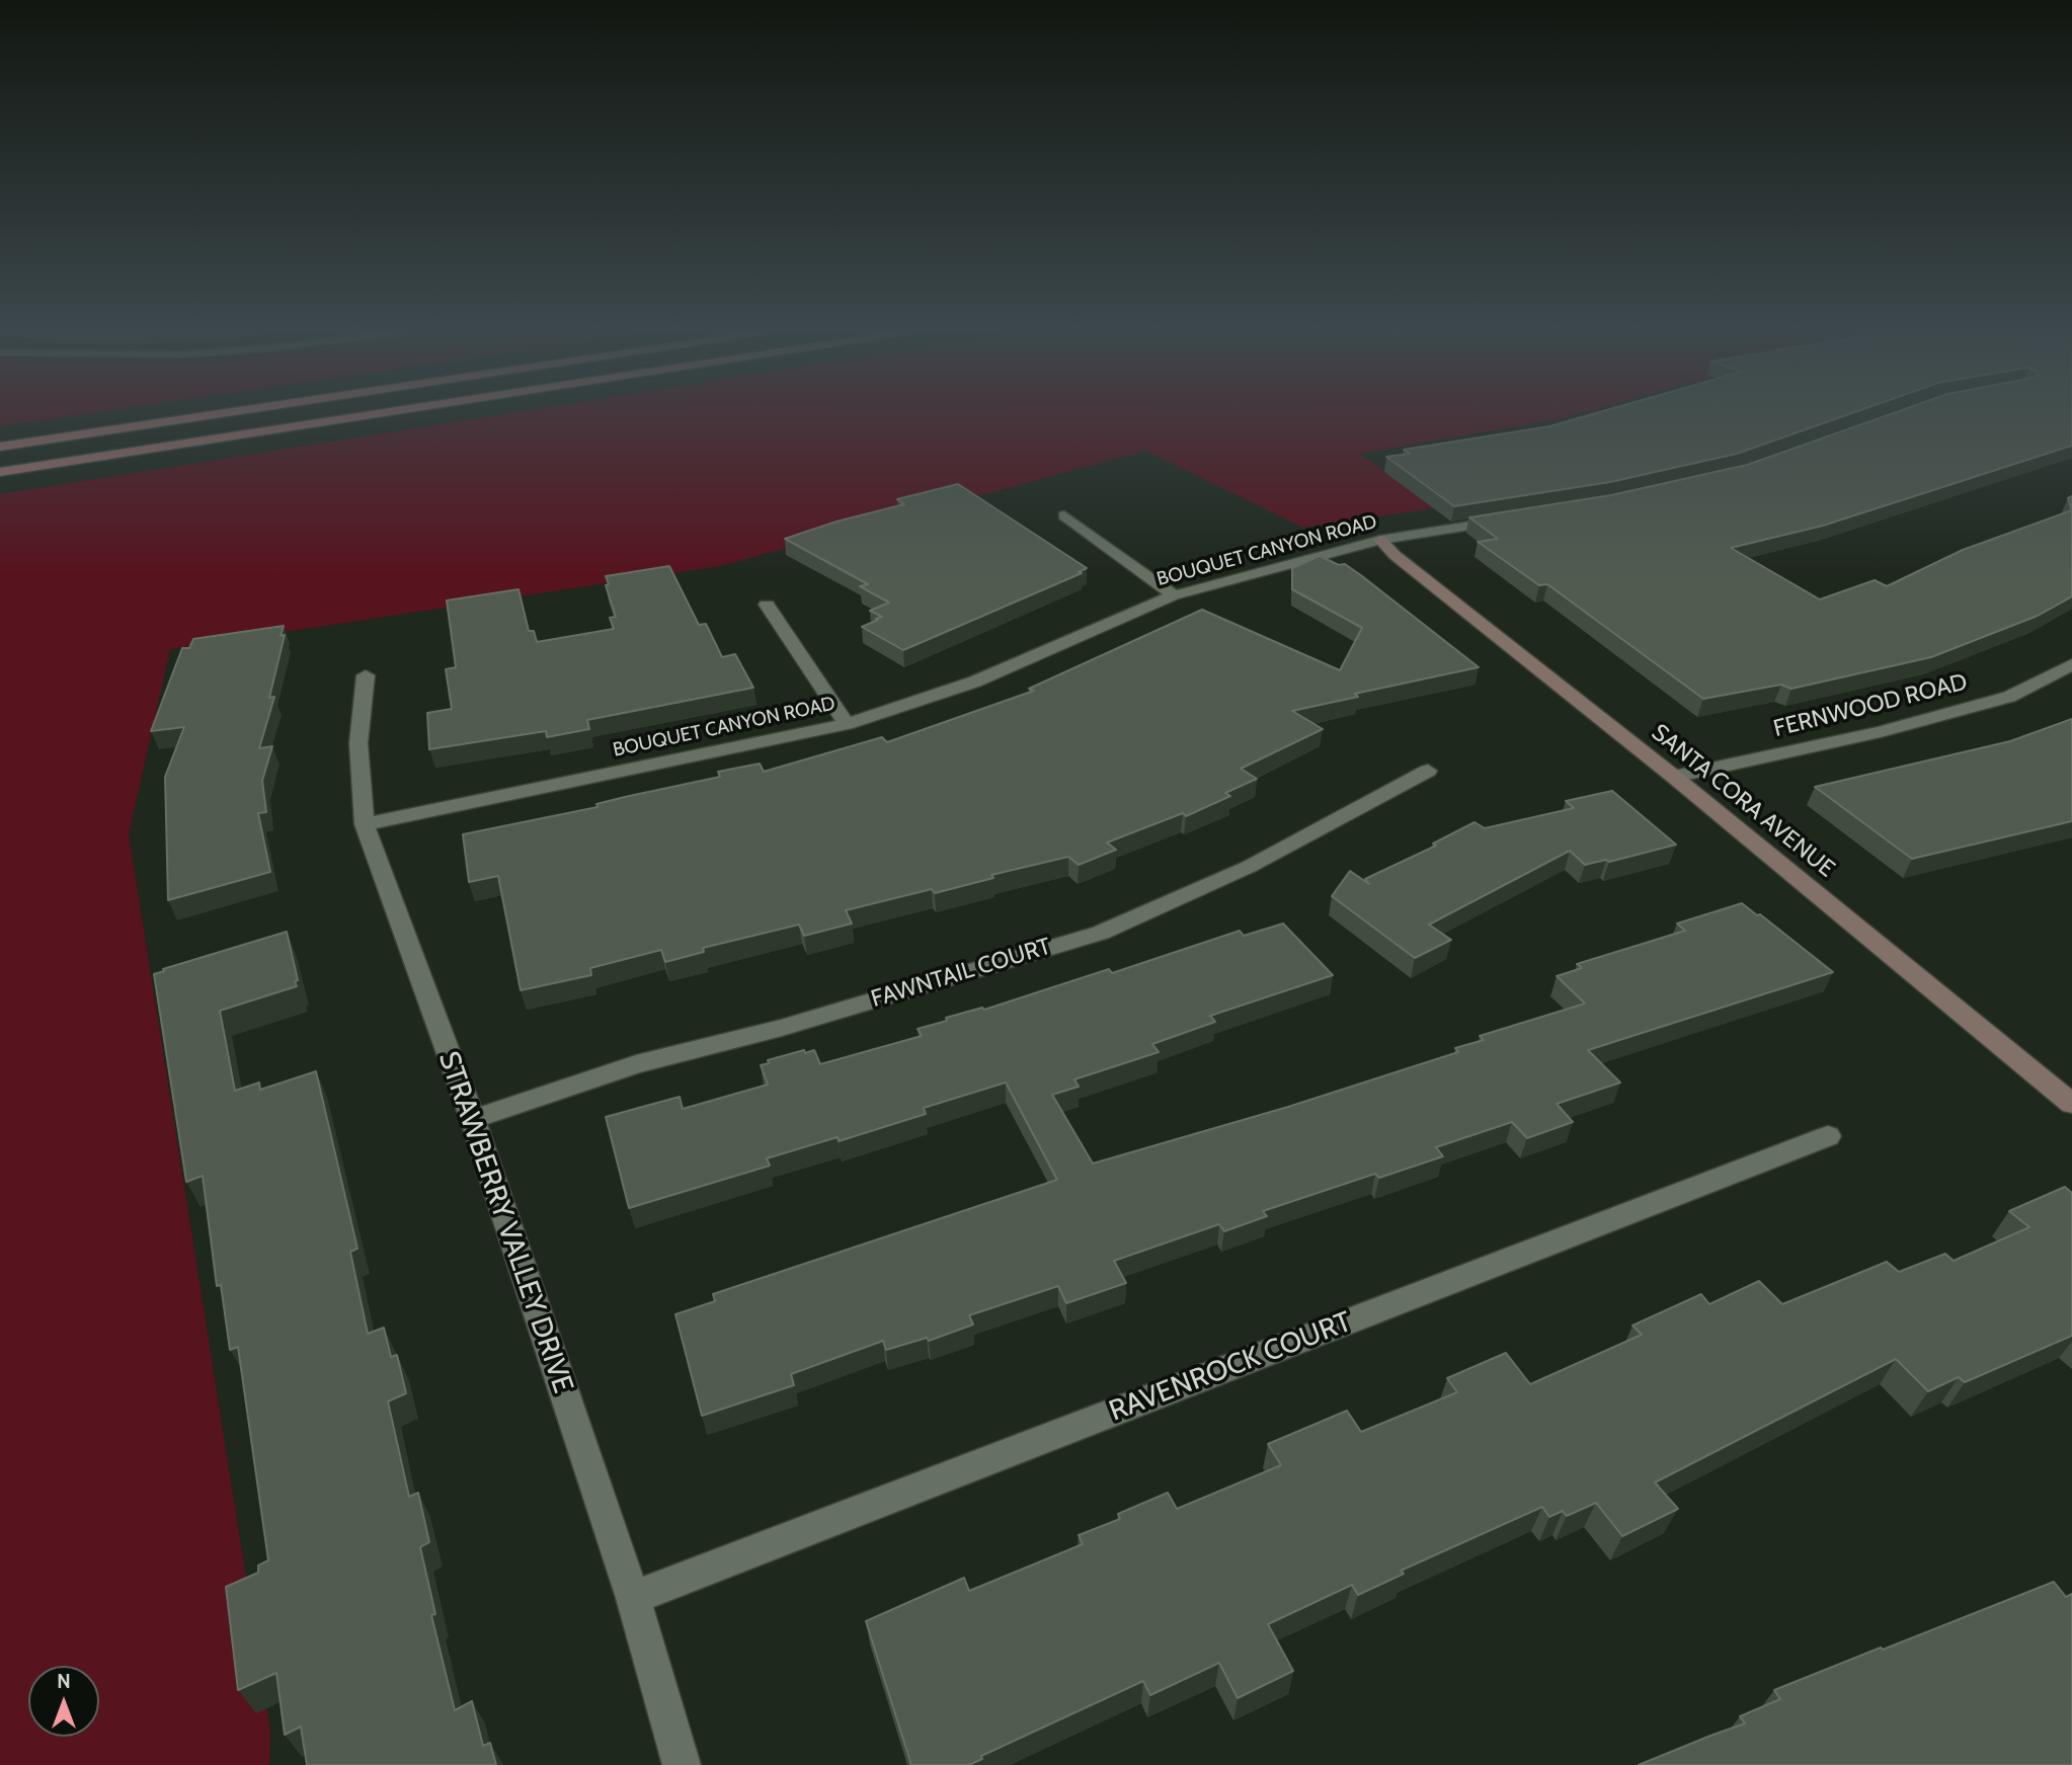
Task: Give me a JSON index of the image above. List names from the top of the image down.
{
  "streets": {
    "street": [
      "BOUQUET CANYON ROAD",
      "FERNWOOD ROAD",
      "SANTA CORA AVENUE",
      "FAWNTAIL COURT",
      "STRAWBERRY VALLEY DRIVE",
      "RAVENROCK COURT"
    ]
  },
  "crossings": [
    ["BOUQUET CANYON ROAD", "SANTA CORA AVENUE"],
    ["BOUQUET CANYON ROAD", "STRAWBERRY VALLEY DRIVE"],
    ["FERNWOOD ROAD", "SANTA CORA AVENUE"],
    ["FAWNTAIL COURT", "STRAWBERRY VALLEY DRIVE"],
    ["STRAWBERRY VALLEY DRIVE", "RAVENROCK COURT"]
  ],
  "north": "top"
}
